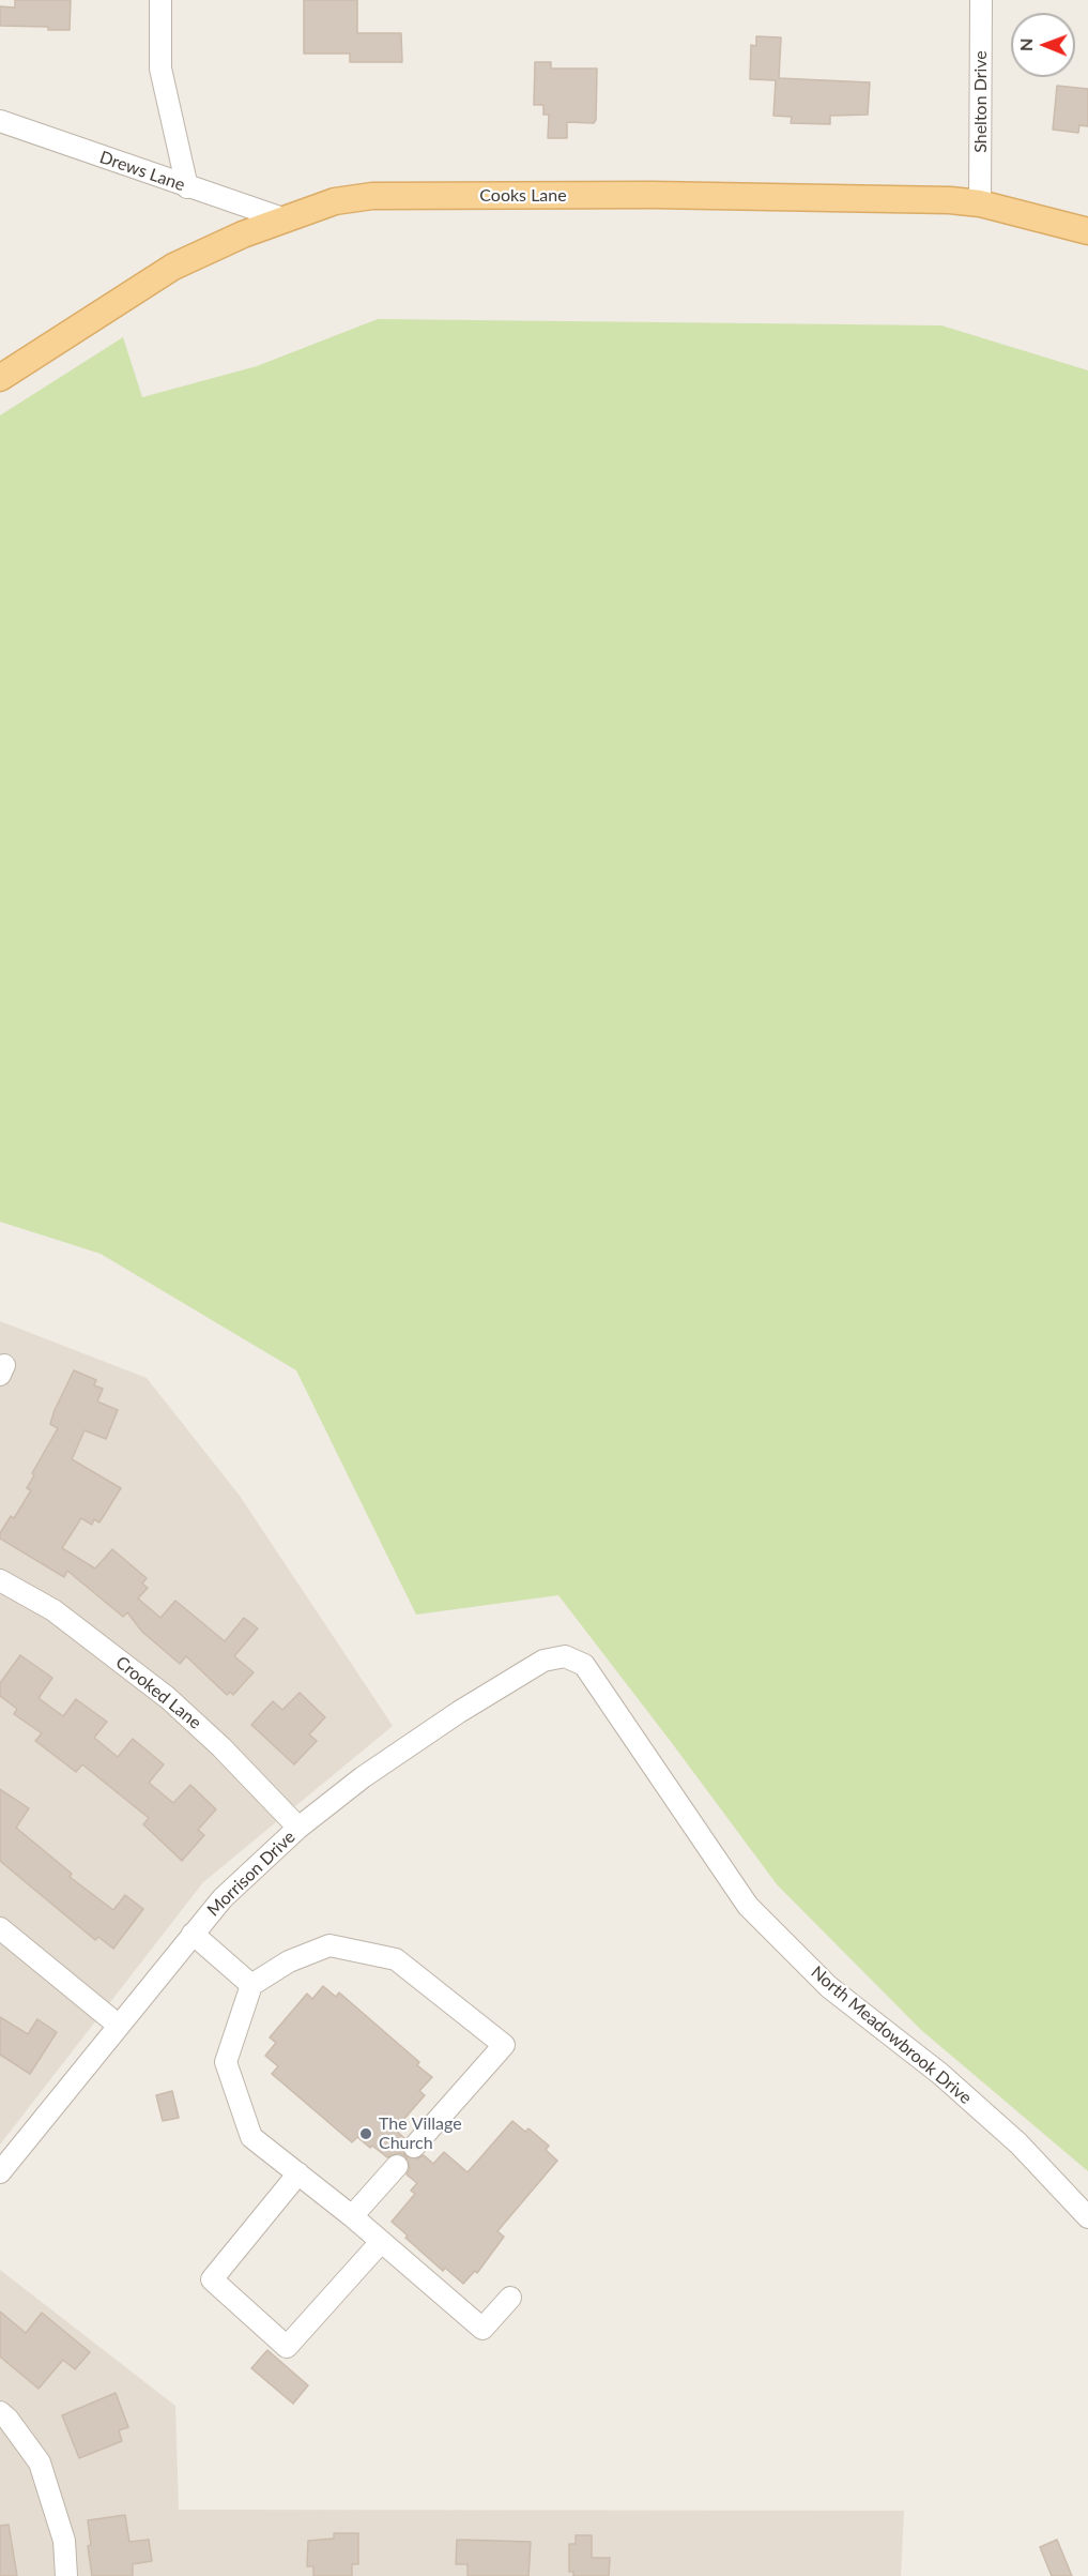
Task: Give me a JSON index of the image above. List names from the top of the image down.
{
  "streets": {
    "main road": ["Cooks Lane"],
    "street": [
      "Shelton Drive",
      "Drews Lane",
      "Crooked Lane",
      "Morrison Drive",
      "North Meadowbrook Drive"
    ]
  },
  "crossings": [
    ["Shelton Drive", "Cooks Lane"],
    ["Drews Lane", "Cooks Lane"],
    ["Crooked Lane", "Morrison Drive"],
    ["Morrison Drive", "North Meadowbrook Drive"]
  ],
  "places": ["The Village Church"],
  "north": "left"
}
